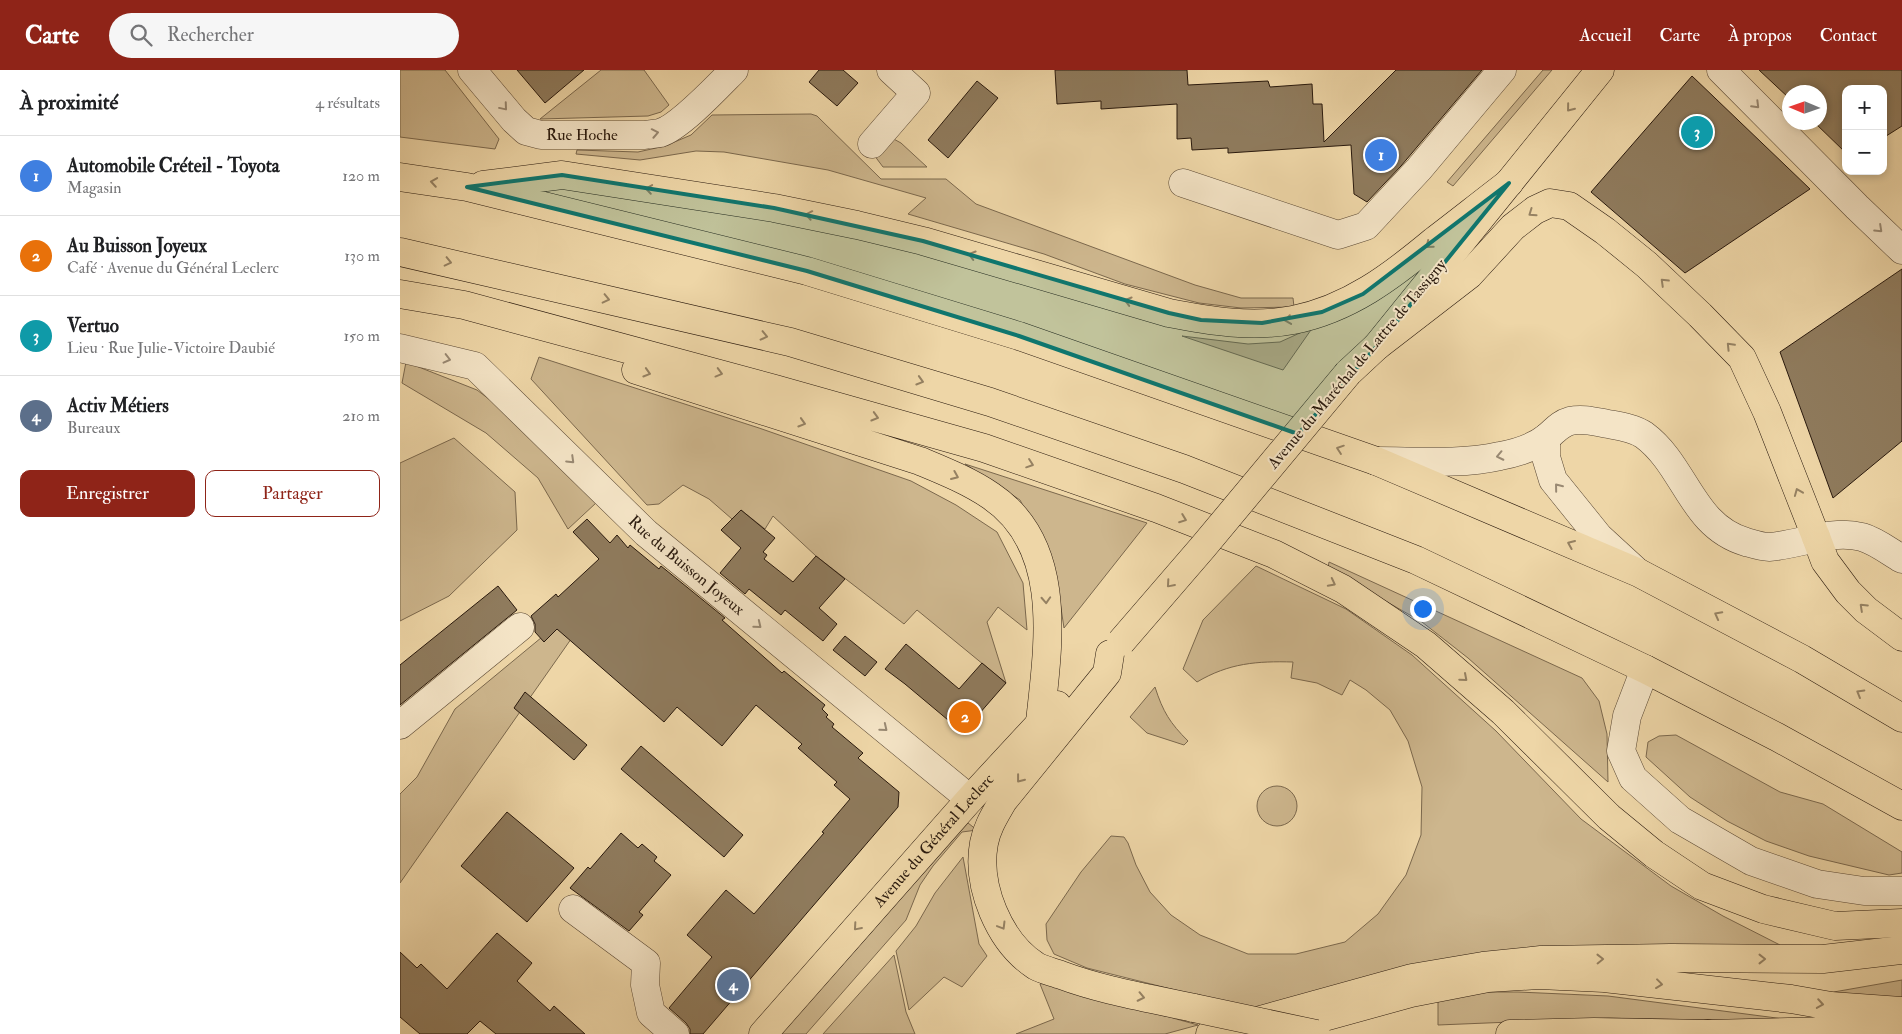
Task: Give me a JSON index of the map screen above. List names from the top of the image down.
{
  "streets": {
    "main road": ["Avenue du Maréchal de Lattre de Tassigny", "Avenue du Général Leclerc"],
    "street": ["Rue Hoche", "Rue du Buisson Joyeux"]
  },
  "crossings": [
    ["Avenue du Maréchal de Lattre de Tassigny", "Avenue du Général Leclerc"],
    ["Rue du Buisson Joyeux", "Avenue du Général Leclerc"]
  ],
  "one_way": [
    "Rue Hoche",
    "Avenue du Maréchal de Lattre de Tassigny",
    "Rue du Buisson Joyeux",
    "Avenue du Général Leclerc"
  ],
  "north": "left",
  "page": {
    "header": "Carte",
    "search": "Rechercher",
    "nav": [
      "Accueil",
      "Carte",
      "À propos",
      "Contact"
    ],
    "heading": ["À proximité", "4 résultats"],
    "map_buttons": ["+", "−"],
    "pins": [
      "3",
      "1",
      "2",
      "4"
    ],
    "list": [
      {
        "mark": "1",
        "name": "Automobile Créteil - Toyota",
        "note": "Magasin",
        "value": "120 m"
      },
      {
        "mark": "2",
        "name": "Au Buisson Joyeux",
        "note": "Café · Avenue du Général Leclerc",
        "value": "130 m"
      },
      {
        "mark": "3",
        "name": "Vertuo",
        "note": "Lieu · Rue Julie-Victoire Daubié",
        "value": "150 m"
      },
      {
        "mark": "4",
        "name": "Activ Métiers",
        "note": "Bureaux",
        "value": "210 m"
      }
    ],
    "buttons": ["Enregistrer", "Partager"]
  }
}
